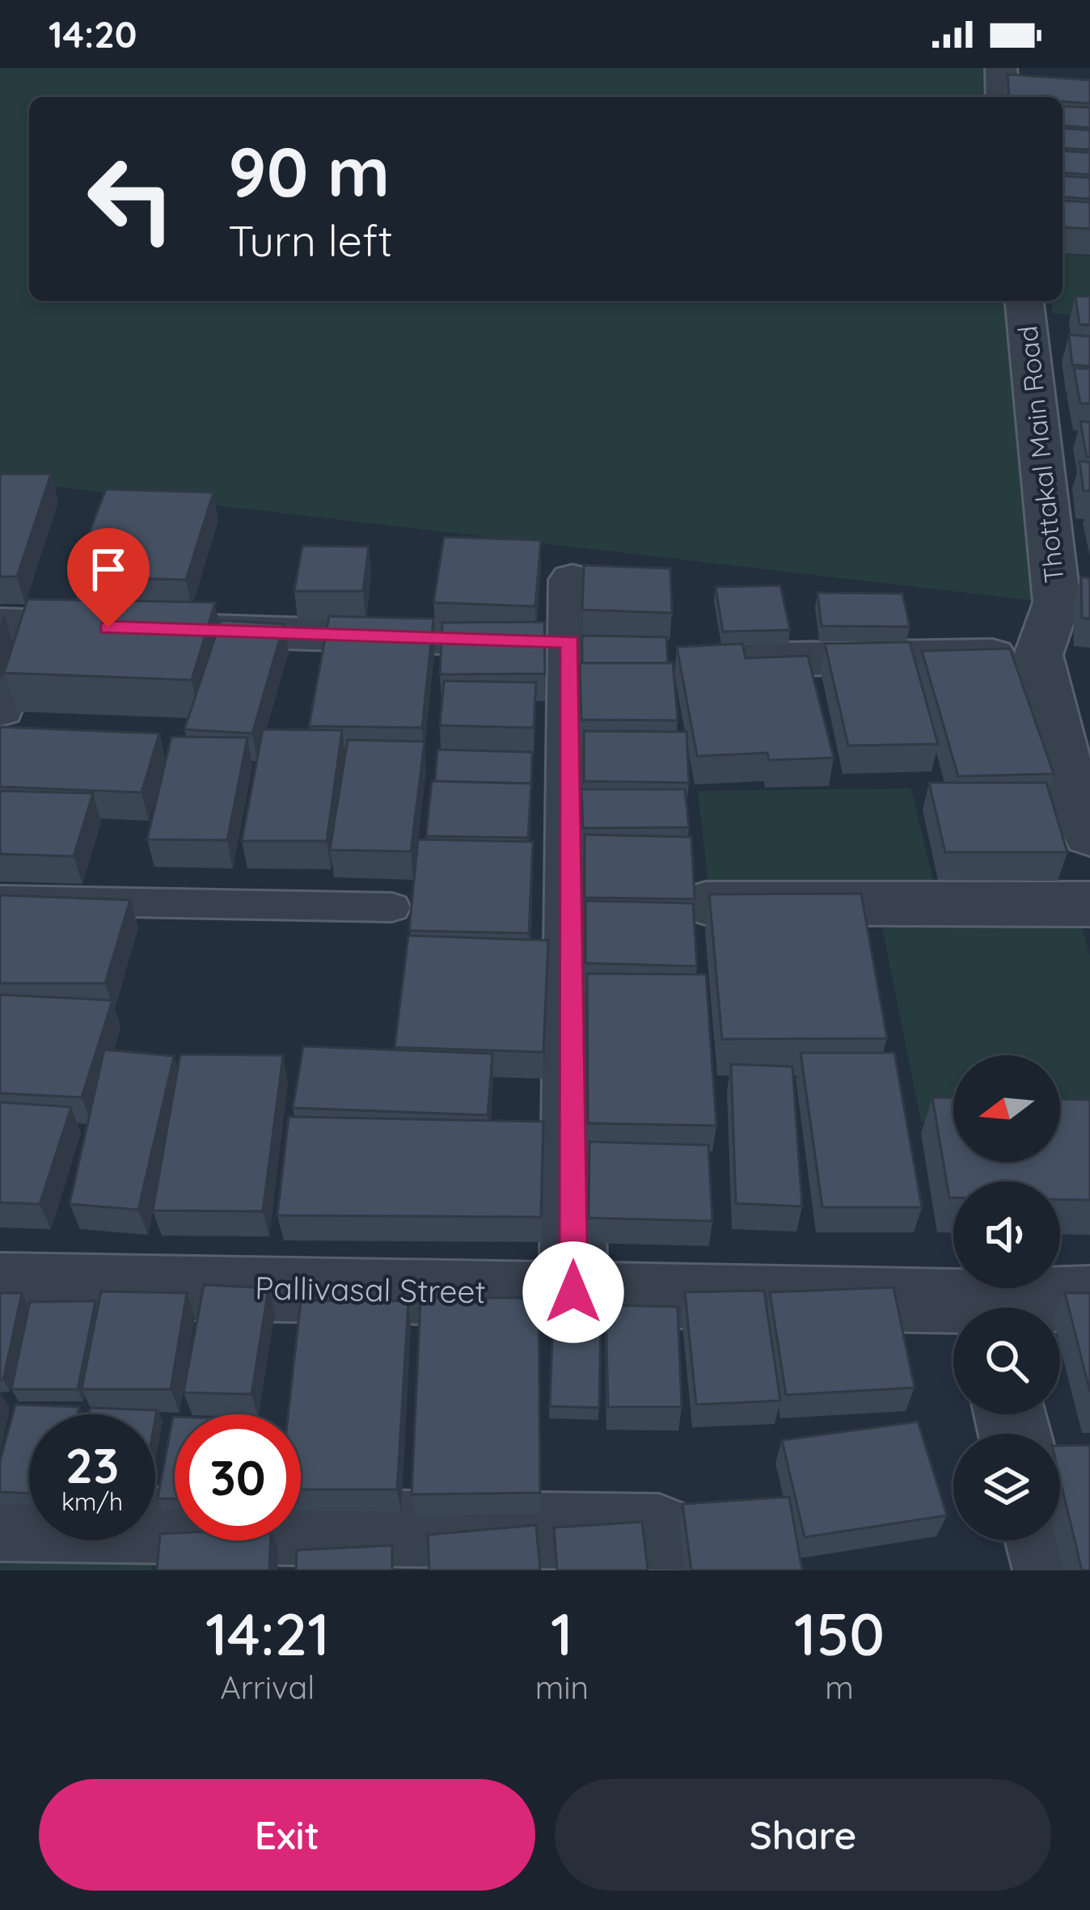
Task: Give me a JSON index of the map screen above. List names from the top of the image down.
{
  "streets": {
    "street": ["Thottakal Main Road", "Pallivasal Street"]
  },
  "north": "left",
  "page": {
    "status": "14:20",
    "turn": ["90 m", "Turn left"],
    "speed": "23 km/h",
    "limit": "30",
    "eta": [
      "14:21",
      "Arrival",
      "1",
      "min",
      "150",
      "m"
    ],
    "buttons": ["Exit", "Share"]
  }
}
